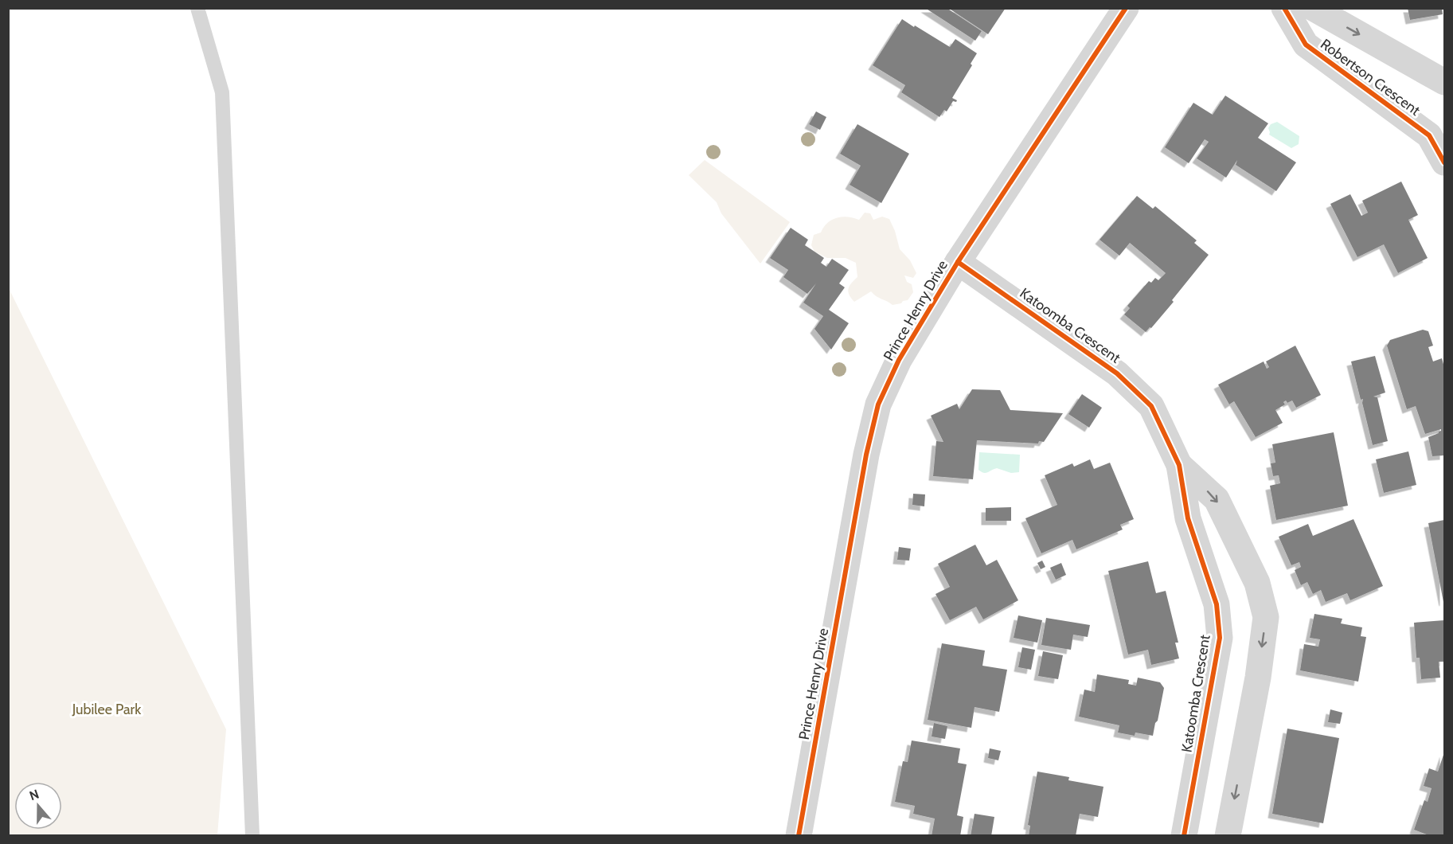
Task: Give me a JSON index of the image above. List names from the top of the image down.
{
  "streets": {
    "street": ["Robertson Crescent", "Prince Henry Drive", "Katoomba Crescent"]
  },
  "crossings": [
    ["Prince Henry Drive", "Katoomba Crescent"]
  ],
  "parks": ["Jubilee Park"],
  "north": "top"
}
